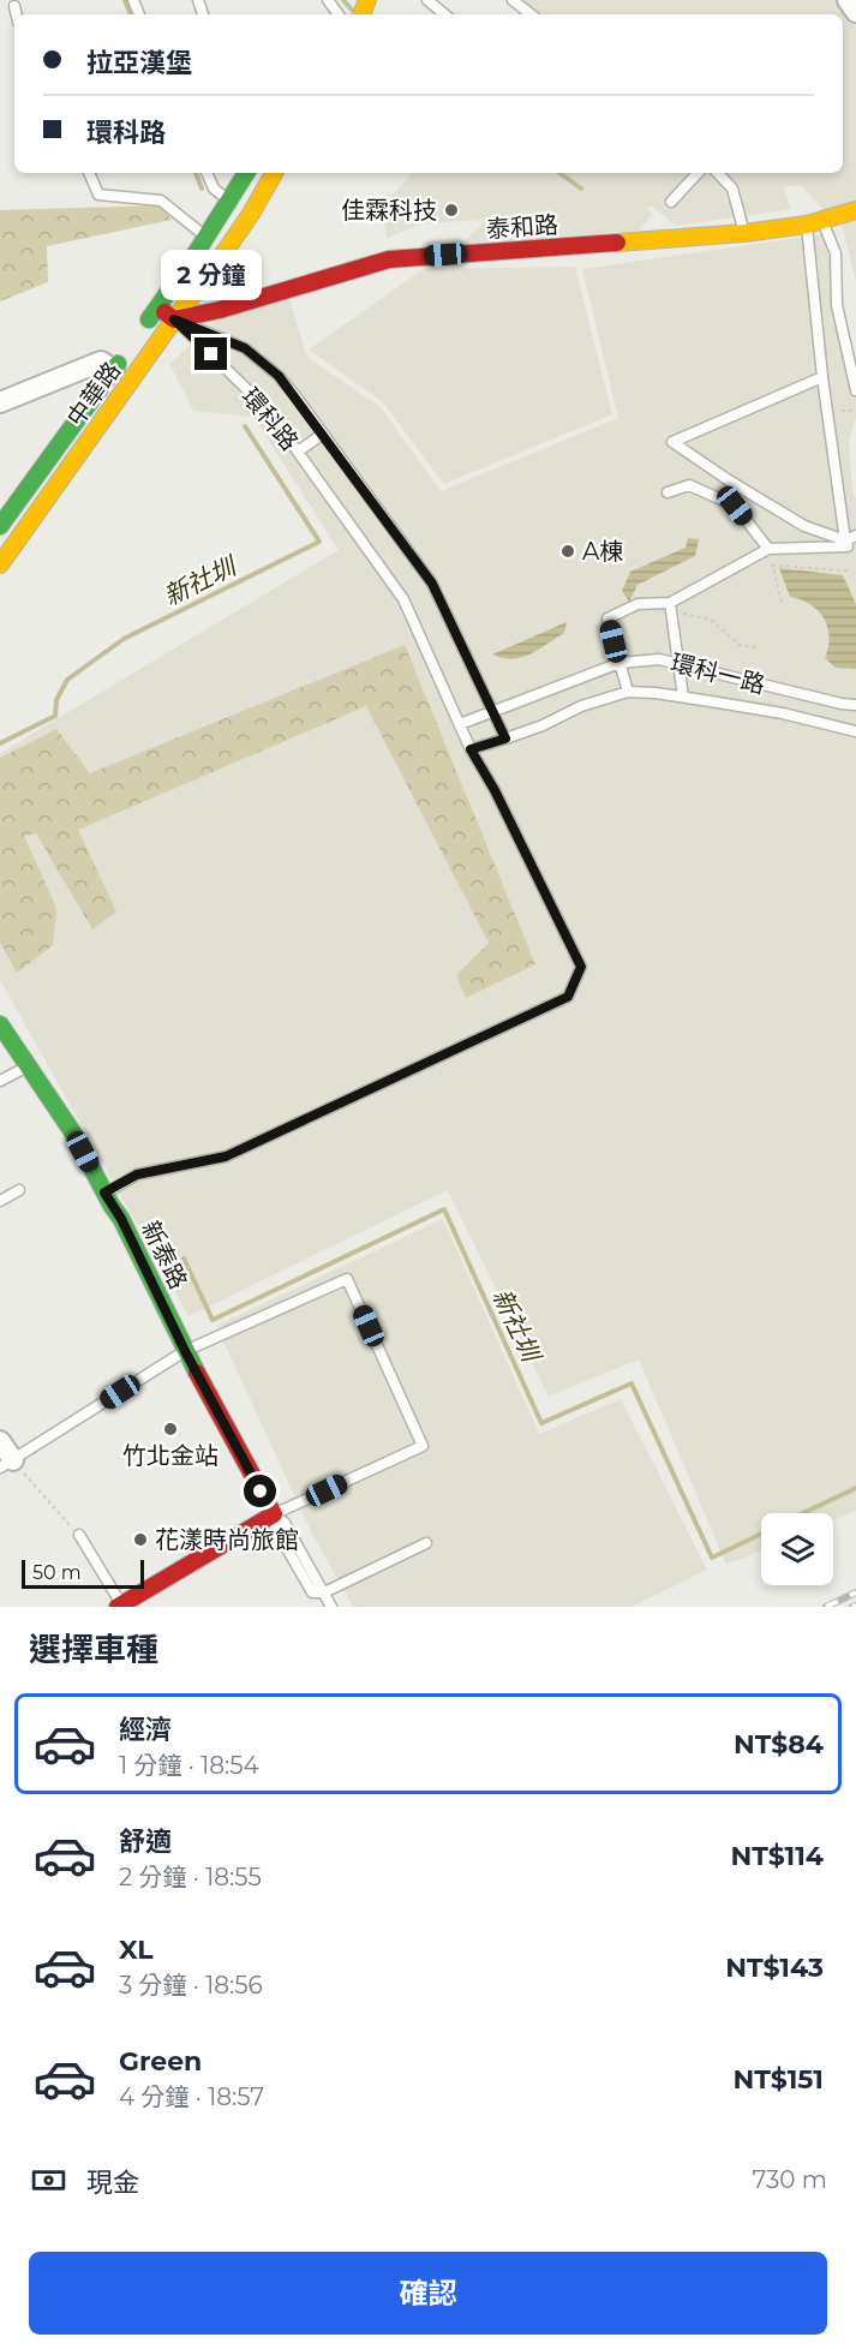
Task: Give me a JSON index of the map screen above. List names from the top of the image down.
{
  "streets": {
    "street": ["泰和路", "中華路", "新泰路"],
    "lane": ["環科路", "環科一路"]
  },
  "crossings": [
    ["泰和路", "中華路"],
    ["泰和路", "環科路"],
    ["中華路", "環科路"],
    ["環科路", "環科一路"],
    ["環科路", "新泰路"]
  ],
  "water": ["新社圳"],
  "places": [
    "佳霖科技",
    "A棟",
    "竹北金站",
    "花漾時尚旅館"
  ],
  "scale_bar": "50 m",
  "page": {
    "banner": ["拉亞漢堡", "環科路"],
    "bubble": "2 分鐘",
    "scale": "50 m",
    "heading": "選擇車種",
    "list": [
      {
        "name": "經濟",
        "note": "1 分鐘 · 18:54",
        "value": "NT$84"
      },
      {
        "name": "舒適",
        "note": "2 分鐘 · 18:55",
        "value": "NT$114"
      },
      {
        "name": "XL",
        "note": "3 分鐘 · 18:56",
        "value": "NT$143"
      },
      {
        "name": "Green",
        "note": "4 分鐘 · 18:57",
        "value": "NT$151"
      }
    ],
    "pay": ["現金", "730 m"],
    "buttons": "確認"
  }
}
